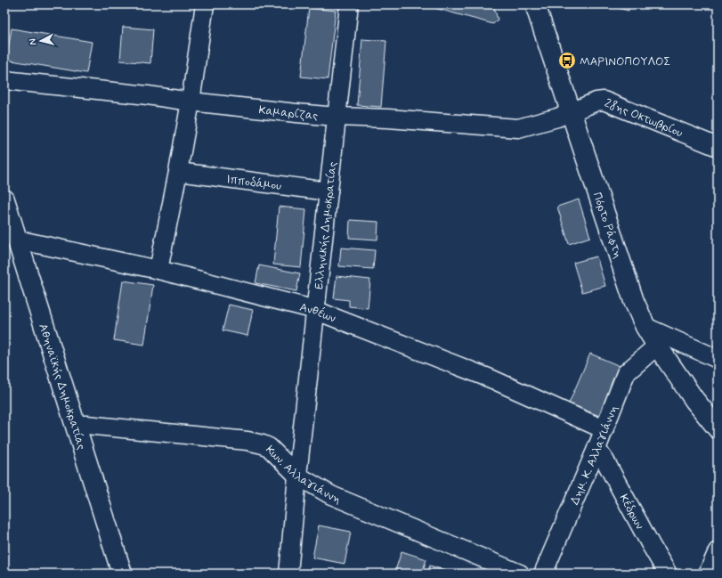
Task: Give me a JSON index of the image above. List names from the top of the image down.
{
  "streets": {
    "main road": ["Πόρτο Ράφτη", "Αθηναϊκής Δημοκρατίας"],
    "street": [
      "Καμαρίζας",
      "28ης Οκτωβρίου",
      "Ιπποδάμου",
      "Ελληνικής Δημοκρατίας",
      "Ανθέων",
      "Δημ. Κ. Αλλαγιάννη",
      "Κων. Αλλαγιάννη",
      "Κέδρων"
    ]
  },
  "crossings": [
    ["Καμαρίζας", "28ης Οκτωβρίου"],
    ["Καμαρίζας", "Ελληνικής Δημοκρατίας"],
    ["Καμαρίζας", "Πόρτο Ράφτη"],
    ["28ης Οκτωβρίου", "Πόρτο Ράφτη"],
    ["Ιπποδάμου", "Ελληνικής Δημοκρατίας"],
    ["Ελληνικής Δημοκρατίας", "Ανθέων"],
    ["Ελληνικής Δημοκρατίας", "Κων. Αλλαγιάννη"],
    ["Πόρτο Ράφτη", "Δημ. Κ. Αλλαγιάννη"],
    ["Ανθέων", "Αθηναϊκής Δημοκρατίας"],
    ["Ανθέων", "Δημ. Κ. Αλλαγιάννη"],
    ["Αθηναϊκής Δημοκρατίας", "Κων. Αλλαγιάννη"],
    ["Δημ. Κ. Αλλαγιάννη", "Κέδρων"]
  ],
  "places": {
    "bus stop": ["ΜΑΡΙΝΟΠΟΥΛΟΣ"]
  },
  "north": "left"
}
